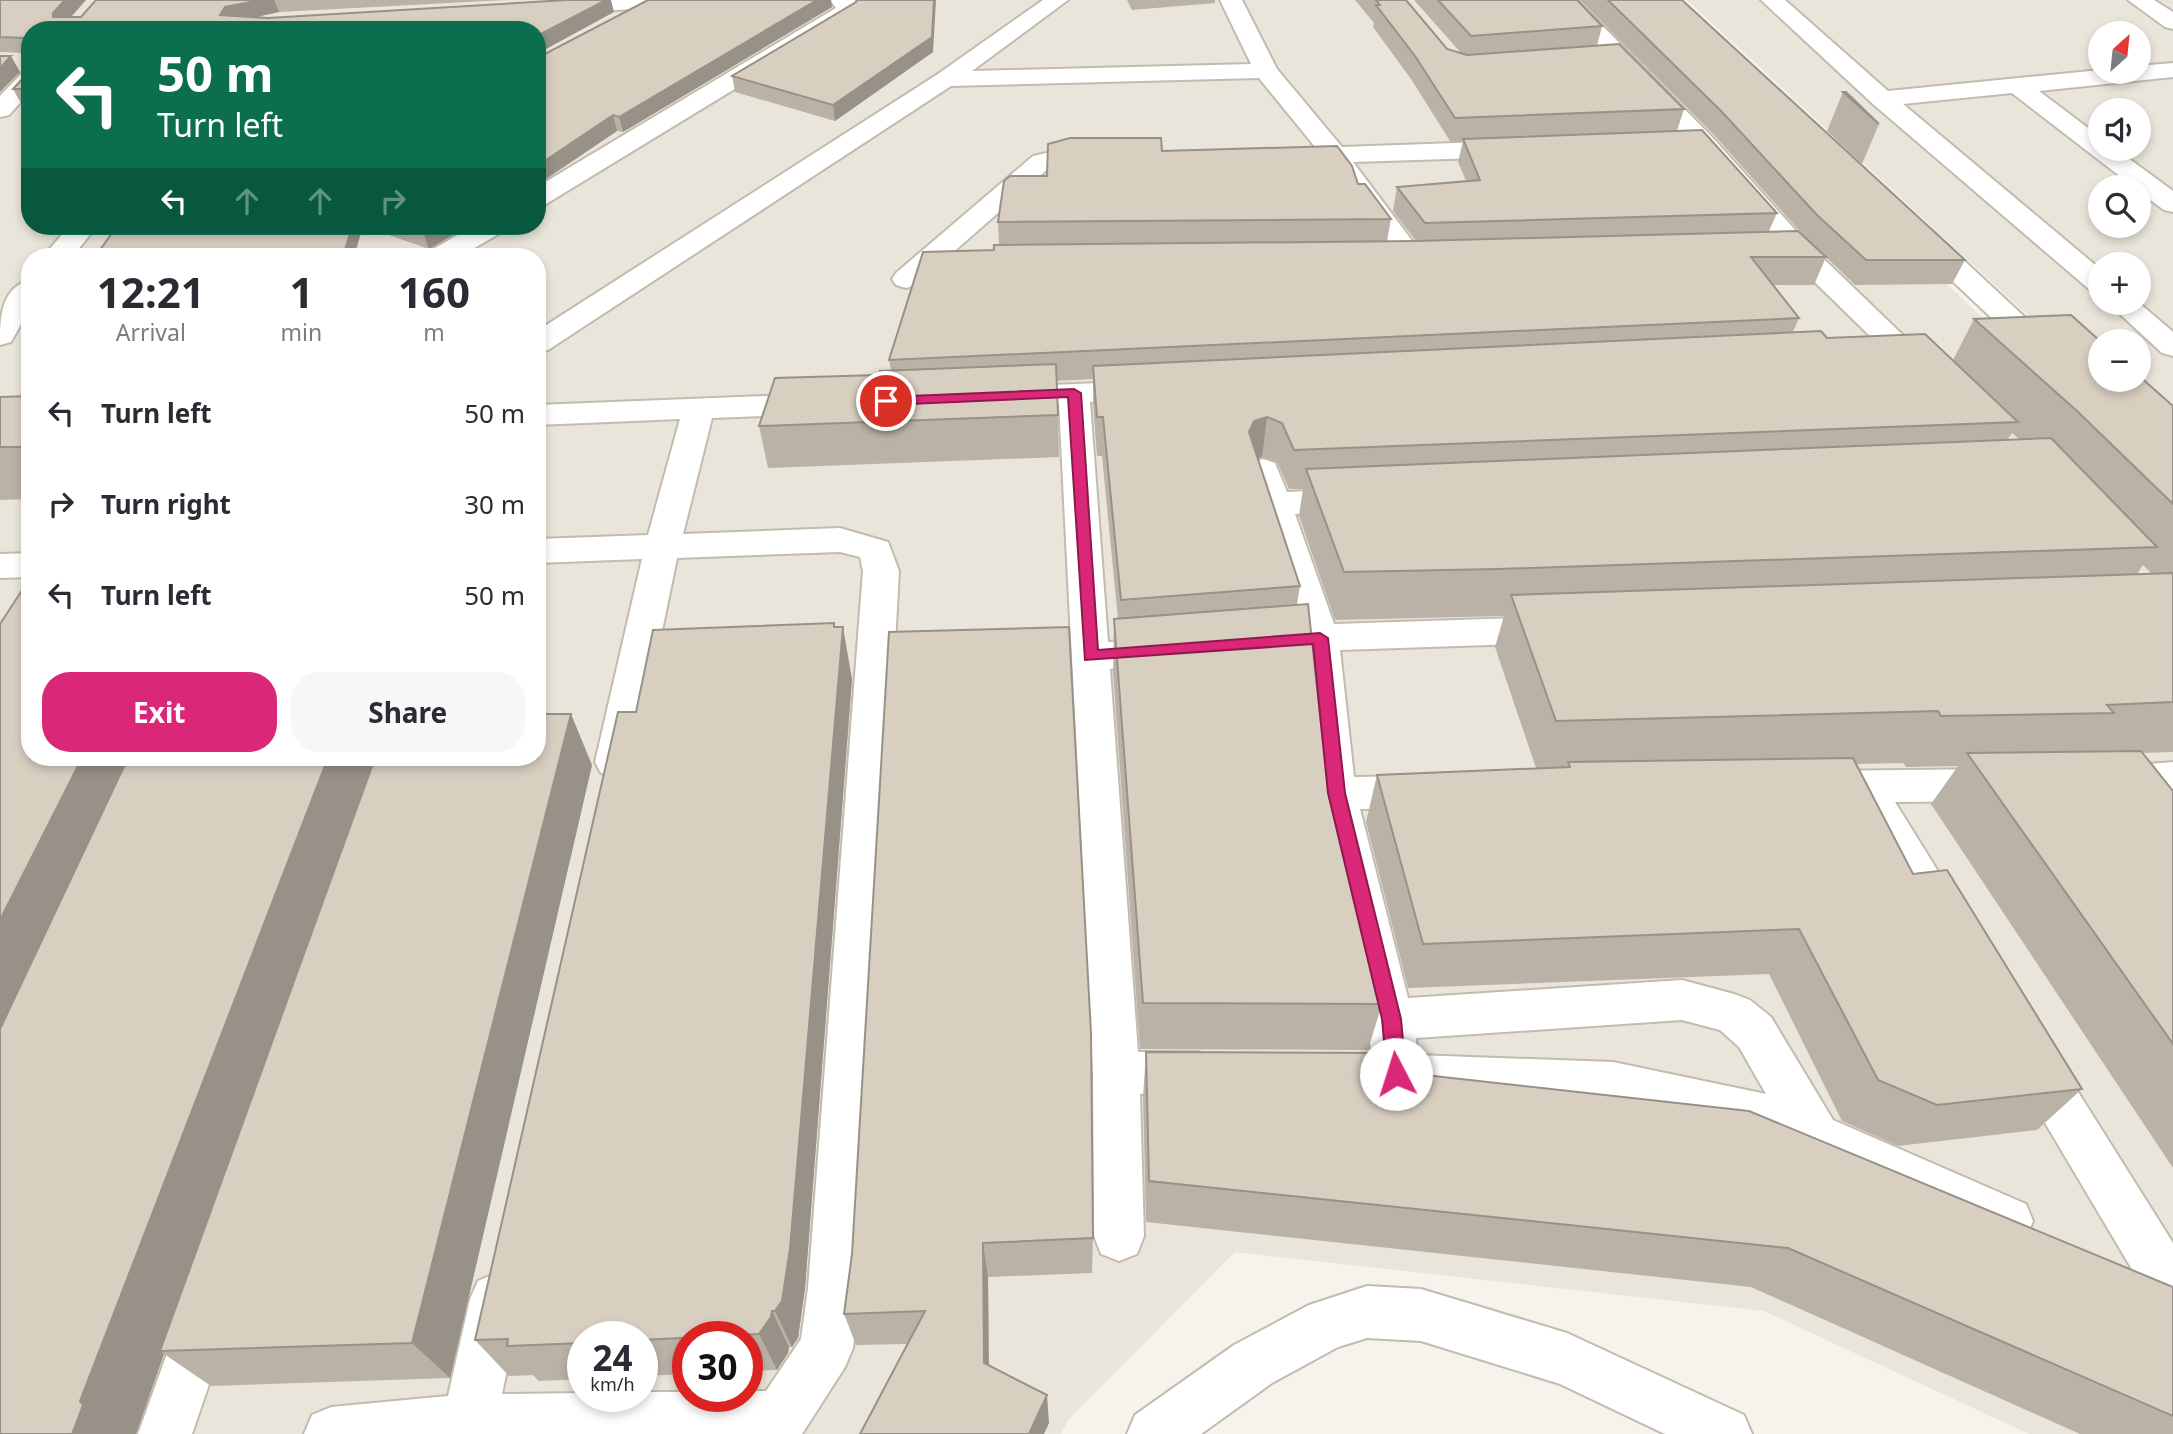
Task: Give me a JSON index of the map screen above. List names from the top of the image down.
{
  "north": "top right",
  "page": {
    "map_buttons": ["+", "−"],
    "turn": ["50 m", "Turn left"],
    "eta": [
      "12:21",
      "Arrival",
      "1",
      "min",
      "160",
      "m"
    ],
    "list": [
      {
        "name": "Turn left",
        "value": "50 m"
      },
      {
        "name": "Turn right",
        "value": "30 m"
      },
      {
        "name": "Turn left",
        "value": "50 m"
      }
    ],
    "buttons": ["Exit", "Share"],
    "speed": "24 km/h",
    "limit": "30"
  }
}
